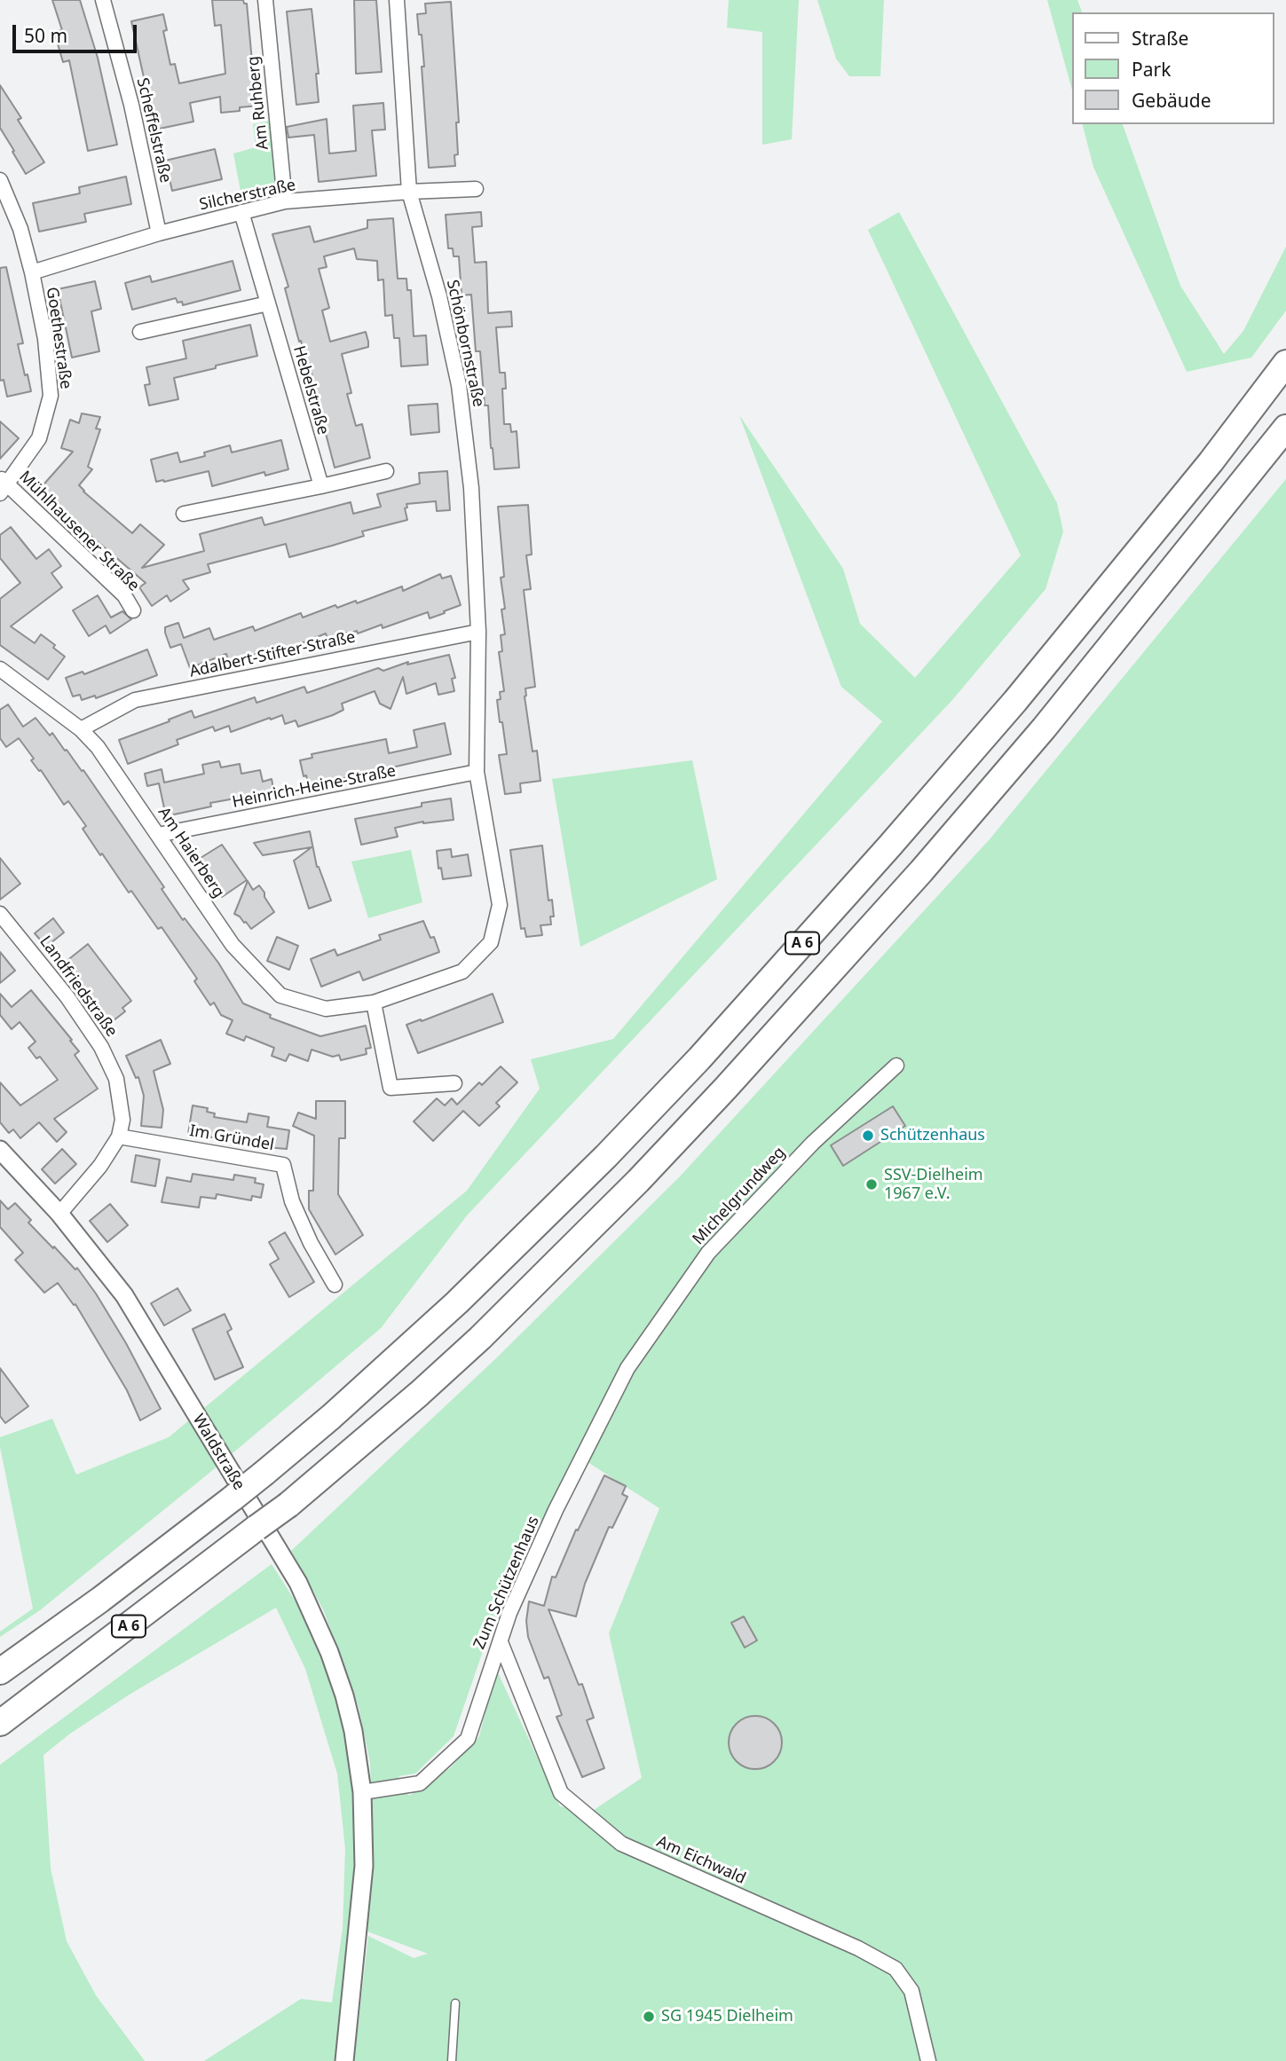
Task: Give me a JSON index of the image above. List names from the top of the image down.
{
  "streets": {
    "highway": ["A 6"],
    "street": [
      "Am Ruhberg",
      "Scheffelstraße",
      "Silcherstraße",
      "Goethestraße",
      "Schönbornstraße",
      "Hebelstraße",
      "Mühlhausener Straße",
      "Adalbert-Stifter-Straße",
      "Heinrich-Heine-Straße",
      "Am Haierberg",
      "Landfriedstraße",
      "Im Gründel",
      "Michelgrundweg",
      "Waldstraße",
      "Zum Schützenhaus",
      "Am Eichwald"
    ]
  },
  "crossings": [
    ["Am Ruhberg", "Silcherstraße"],
    ["Scheffelstraße", "Silcherstraße"],
    ["Silcherstraße", "Goethestraße"],
    ["Silcherstraße", "Schönbornstraße"],
    ["Silcherstraße", "Hebelstraße"],
    ["Goethestraße", "Mühlhausener Straße"],
    ["Schönbornstraße", "Adalbert-Stifter-Straße"],
    ["Schönbornstraße", "Heinrich-Heine-Straße"],
    ["Schönbornstraße", "Am Haierberg"],
    ["Adalbert-Stifter-Straße", "Am Haierberg"],
    ["Heinrich-Heine-Straße", "Am Haierberg"],
    ["Landfriedstraße", "Im Gründel"],
    ["Landfriedstraße", "Waldstraße"],
    ["Michelgrundweg", "Zum Schützenhaus"],
    ["Waldstraße", "Zum Schützenhaus"],
    ["Zum Schützenhaus", "Am Eichwald"]
  ],
  "places": ["Schützenhaus", "SSV-Dielheim 1967 e.V.", "SG 1945 Dielheim"],
  "legend": ["Straße", "Park", "Gebäude"],
  "scale_bar": "50 m"
}
